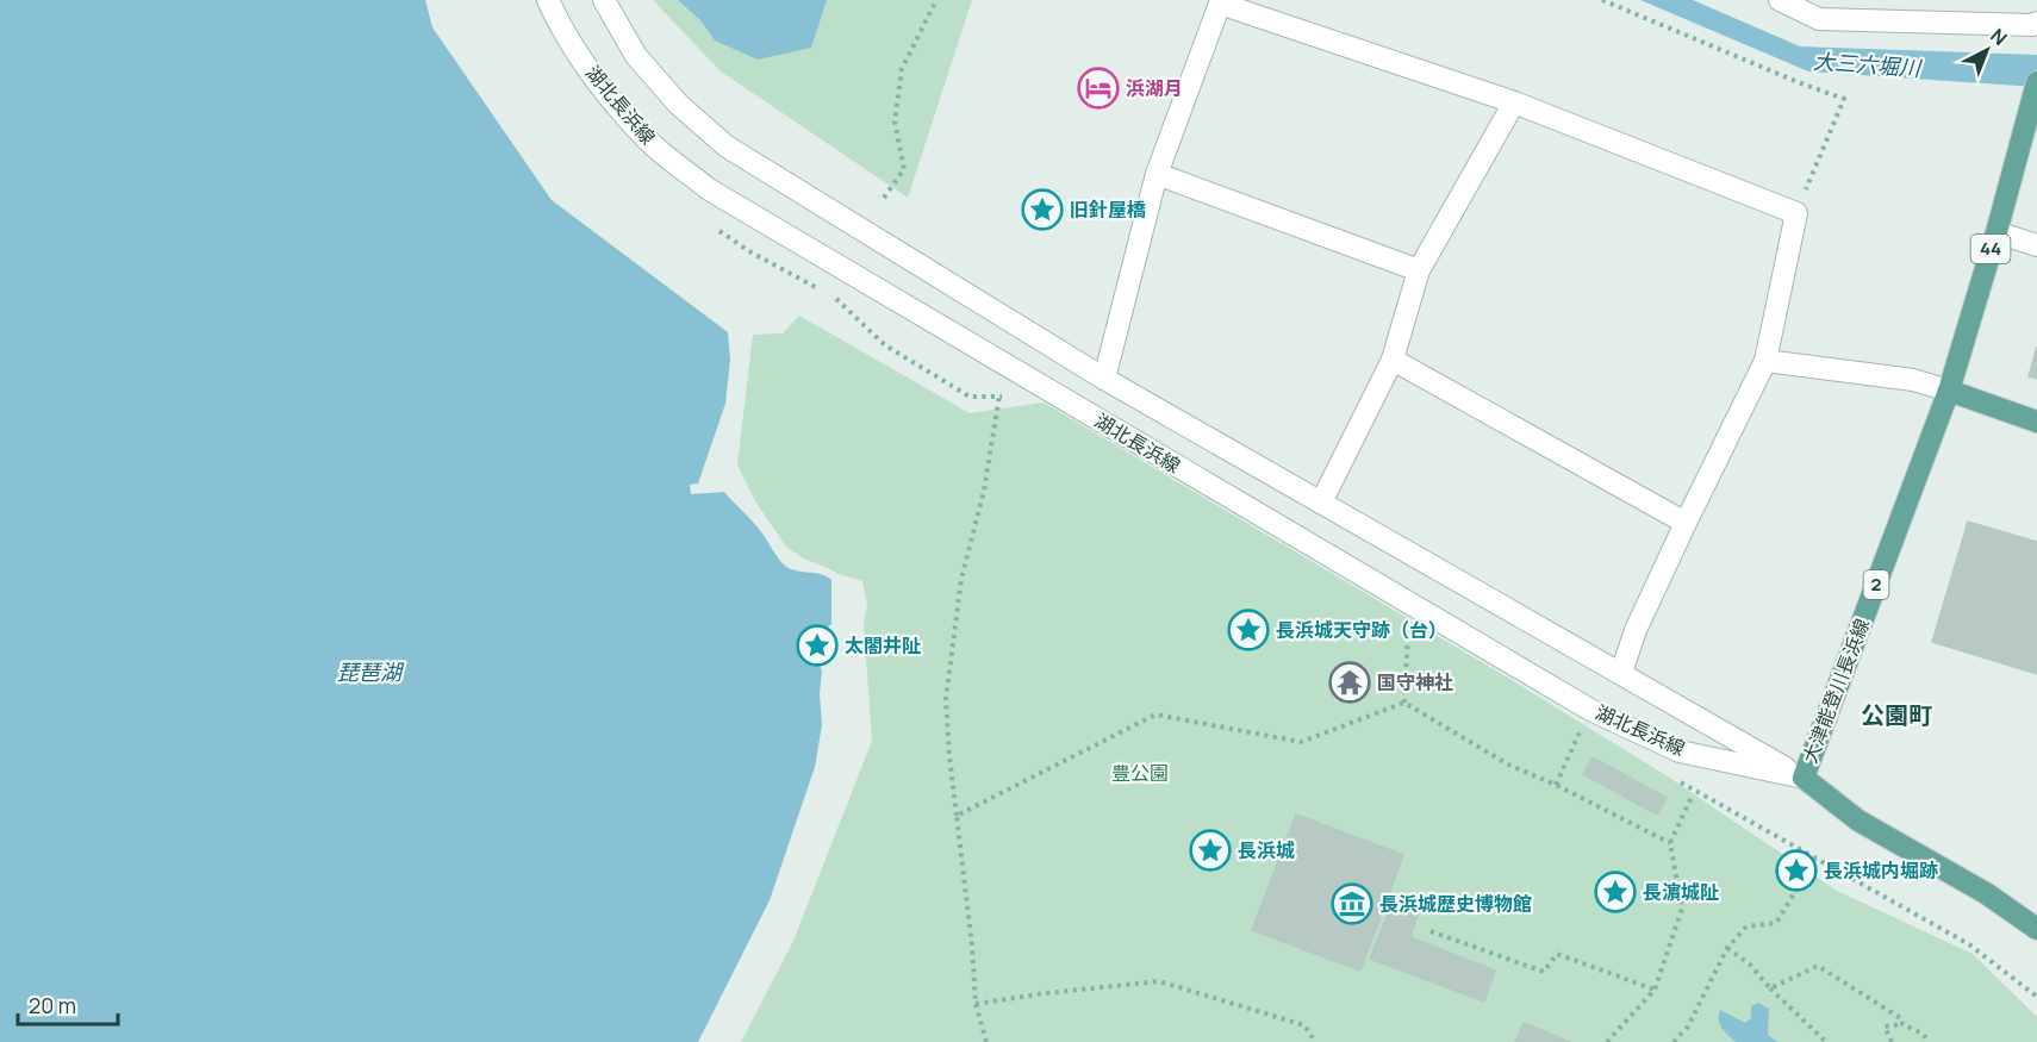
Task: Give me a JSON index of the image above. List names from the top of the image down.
{
  "streets": {
    "main road": ["44", "2", "大津能登川長浜線"],
    "street": ["湖北長浜線"]
  },
  "crossings": [
    ["湖北長浜線", "大津能登川長浜線"],
    ["44", "大津能登川長浜線"]
  ],
  "districts": ["公園町"],
  "water": ["大三六堀川", "琵琶湖"],
  "parks": ["豊公園"],
  "places": {
    "hotel": ["浜湖月"],
    "place": [
      "旧針屋橋",
      "長浜城天守跡（台）",
      "太閤井阯",
      "長浜城",
      "長浜城内堀跡",
      "長濵城阯"
    ],
    "temple": ["国守神社"],
    "museum": ["長浜城歴史博物館"]
  },
  "scale_bar": "20 m",
  "north": "top right"
}
